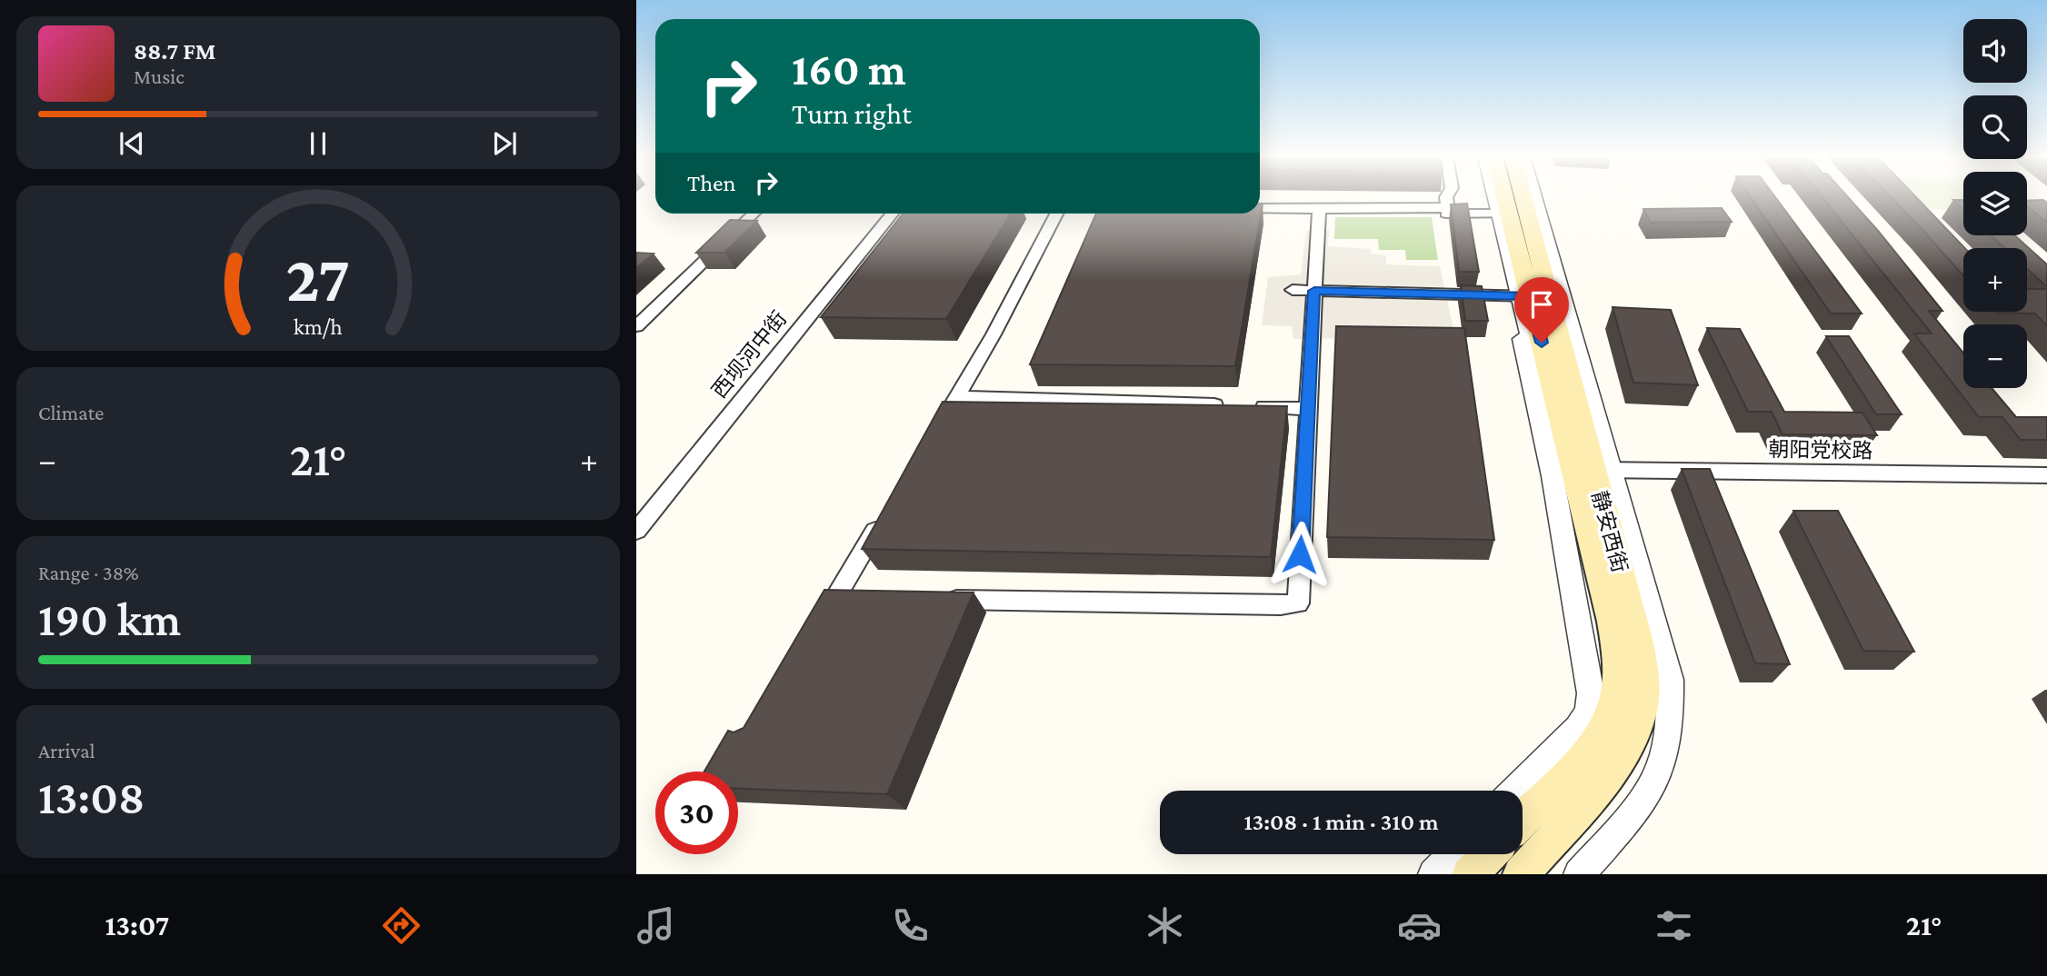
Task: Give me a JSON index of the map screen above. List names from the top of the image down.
{
  "streets": {
    "main road": ["静安西街"],
    "street": ["西坝河中街", "朝阳党校路"]
  },
  "crossings": [
    ["朝阳党校路", "静安西街"]
  ],
  "page": {
    "map_buttons": ["+", "−"],
    "turn": ["160 m", "Turn right"],
    "song": ["88.7 FM", "Music"],
    "then": "Then",
    "tile": [
      "Climate",
      ["Range · 38%", "190 km"],
      ["Arrival", "13:08"]
    ],
    "heat": ["−", "21°", "+"],
    "limit": "30",
    "trip": "13:08 · 1 min · 310 m",
    "tabs": ["13:07", "21°"],
    "gauge": ["27", "km/h"]
  }
}
